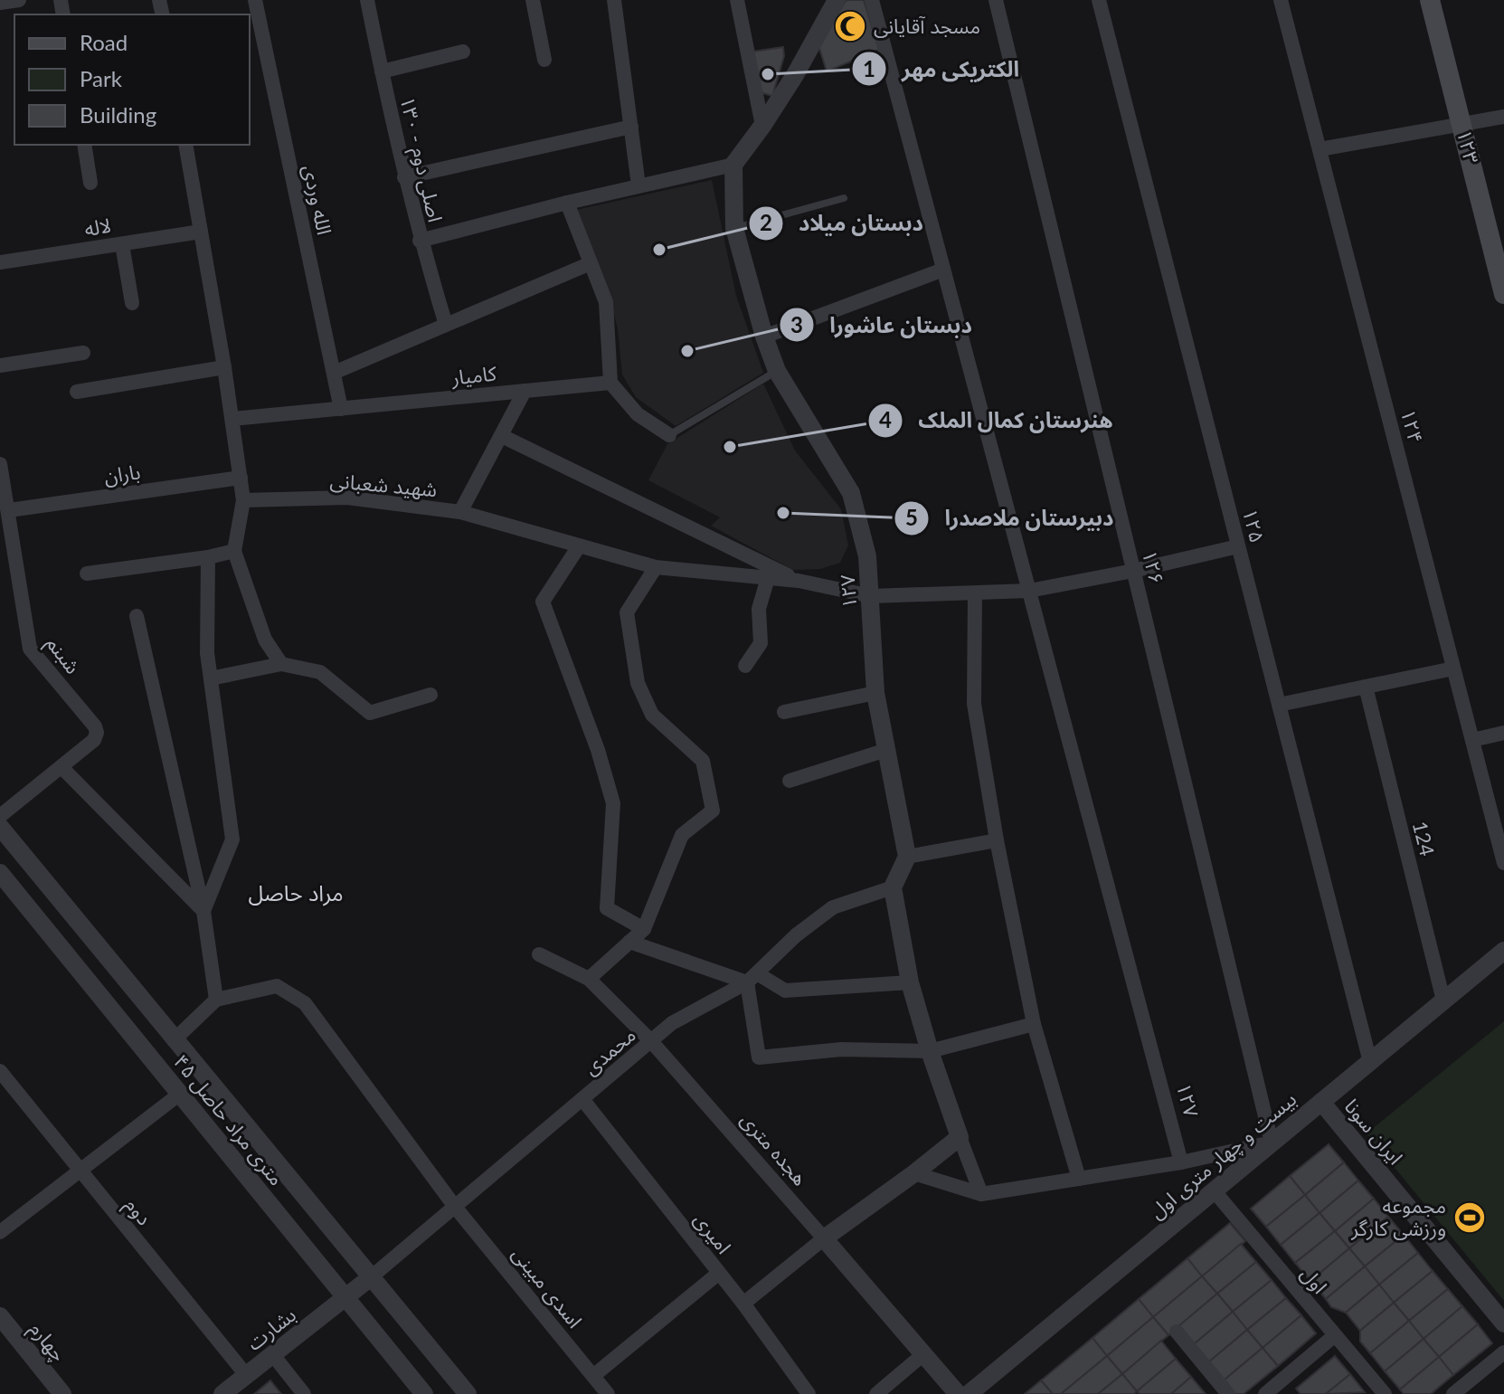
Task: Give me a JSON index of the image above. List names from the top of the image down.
{
  "streets": {
    "main road": ["۱۲۳"],
    "street": [
      "اصلی دوم - ۱۳۰",
      "الله وردی",
      "لاله",
      "کامیار",
      "۱۲۴",
      "باران",
      "شهید شعبانی",
      "۱۲۵",
      "۱۲۶",
      "۱۲۷",
      "شبنم",
      "124",
      "محمدی",
      "۴۵ متری مراد حاصل",
      "ایران سونا",
      "هجده متری",
      "بیست و چهار متری اول",
      "دوم",
      "امیری",
      "اول",
      "اسدی مبینی",
      "بشارت",
      "چهارم"
    ]
  },
  "crossings": [
    ["الله وردی", "کامیار"],
    ["باران", "شبنم"],
    ["شهید شعبانی", "۱۲۵"],
    ["شهید شعبانی", "۱۲۶"],
    ["شهید شعبانی", "۱۲۷"],
    ["۱۲۵", "بیست و چهار متری اول"],
    ["۱۲۶", "بیست و چهار متری اول"],
    ["124", "بیست و چهار متری اول"],
    ["محمدی", "۴۵ متری مراد حاصل"],
    ["محمدی", "هجده متری"],
    ["محمدی", "امیری"],
    ["محمدی", "اسدی مبینی"],
    ["محمدی", "بشارت"],
    ["۴۵ متری مراد حاصل", "بشارت"],
    ["ایران سونا", "بیست و چهار متری اول"],
    ["بیست و چهار متری اول", "اول"],
    ["دوم", "بشارت"]
  ],
  "districts": ["مراد حاصل"],
  "places": {
    "mosque": ["مسجد آقایانی"],
    "other": [
      "الکتریکی مهر",
      "دبستان میلاد",
      "دبستان عاشورا",
      "هنرستان کمال الملک",
      "دبیرستان ملاصدرا"
    ],
    "sports": ["مجموعه ورزشی کارگر"]
  },
  "legend": ["Road", "Park", "Building"]
}
